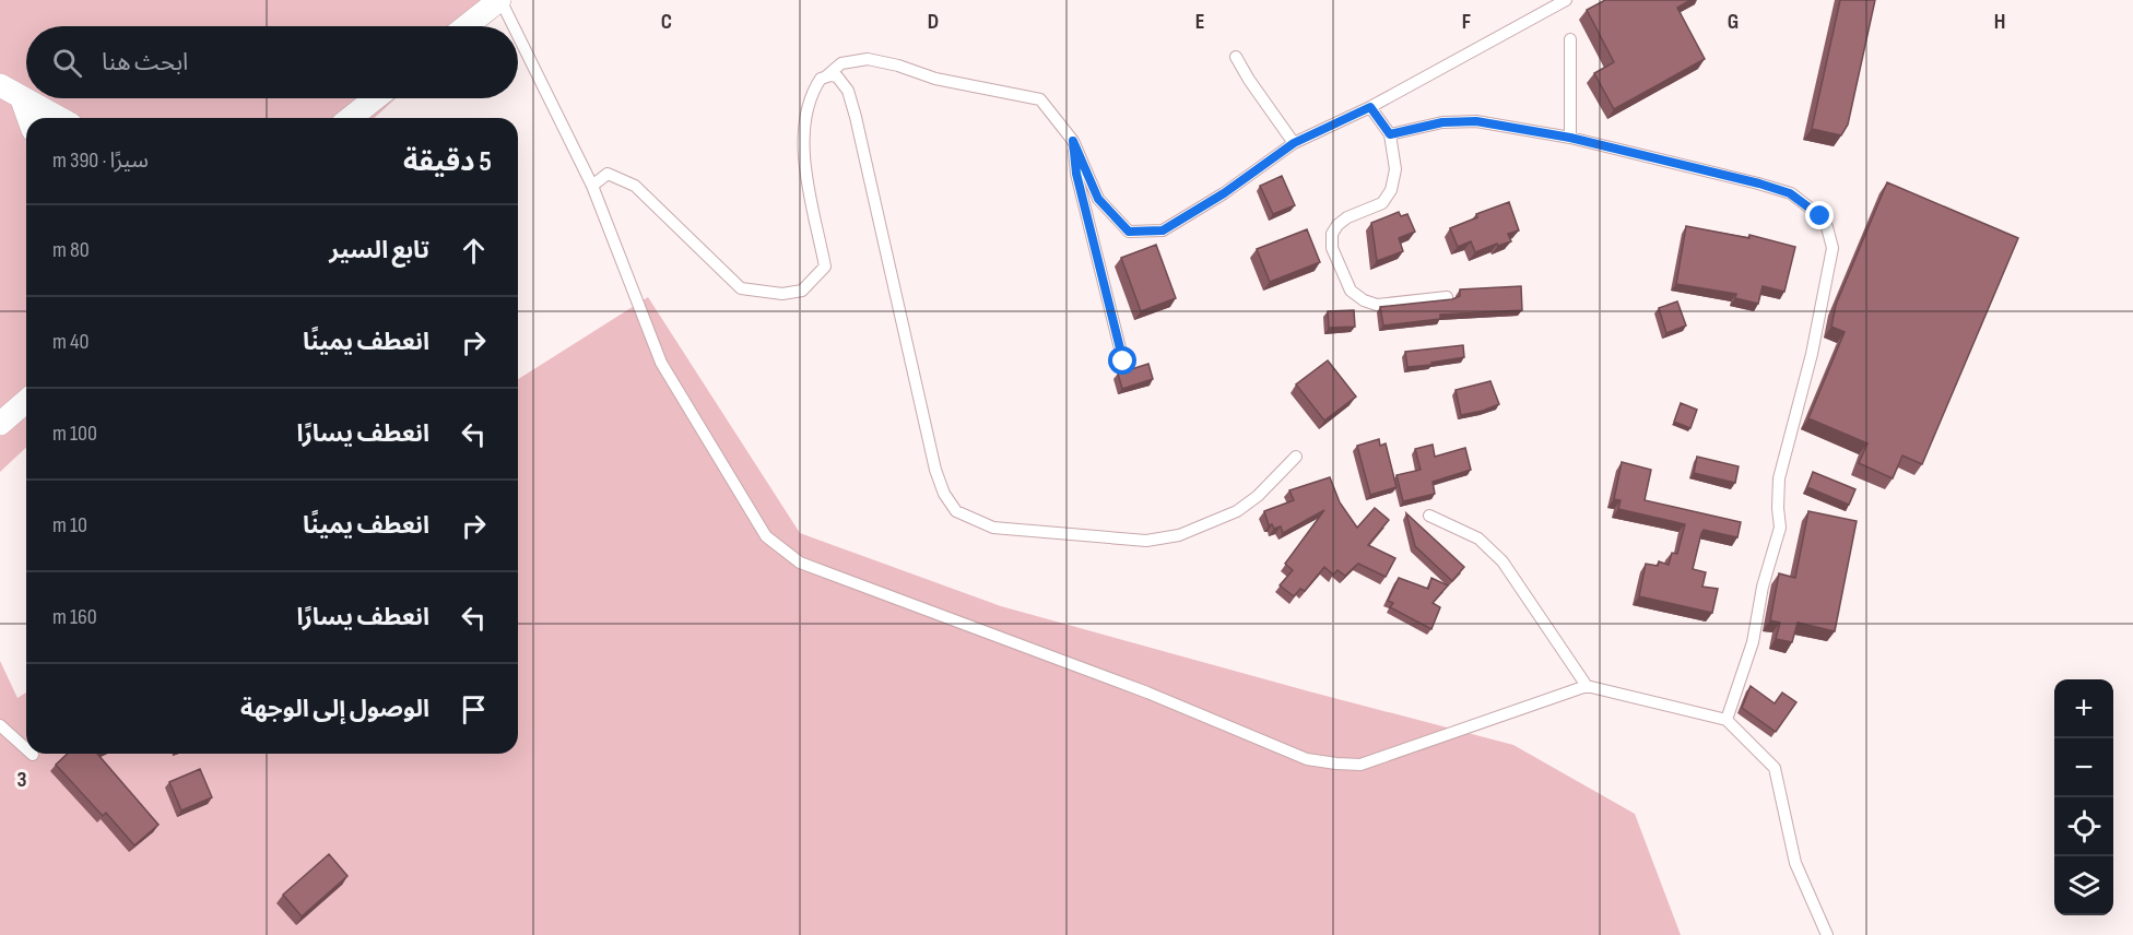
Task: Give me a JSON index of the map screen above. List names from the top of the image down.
{
  "page": {
    "search": "ابحث هنا",
    "heading": ["5 دقيقة", "سيرًا · 390 m"],
    "list": [
      ["تابع السير", "80 m"],
      ["انعطف يمينًا", "40 m"],
      ["انعطف يسارًا", "100 m"],
      ["انعطف يمينًا", "10 m"],
      ["انعطف يسارًا", "160 m"],
      "الوصول إلى الوجهة"
    ],
    "map_buttons": ["+", "−"]
  },
  "grid": {
    "columns": [
      "C",
      "D",
      "E",
      "F",
      "G",
      "H"
    ],
    "rows": ["3"]
  }
}
